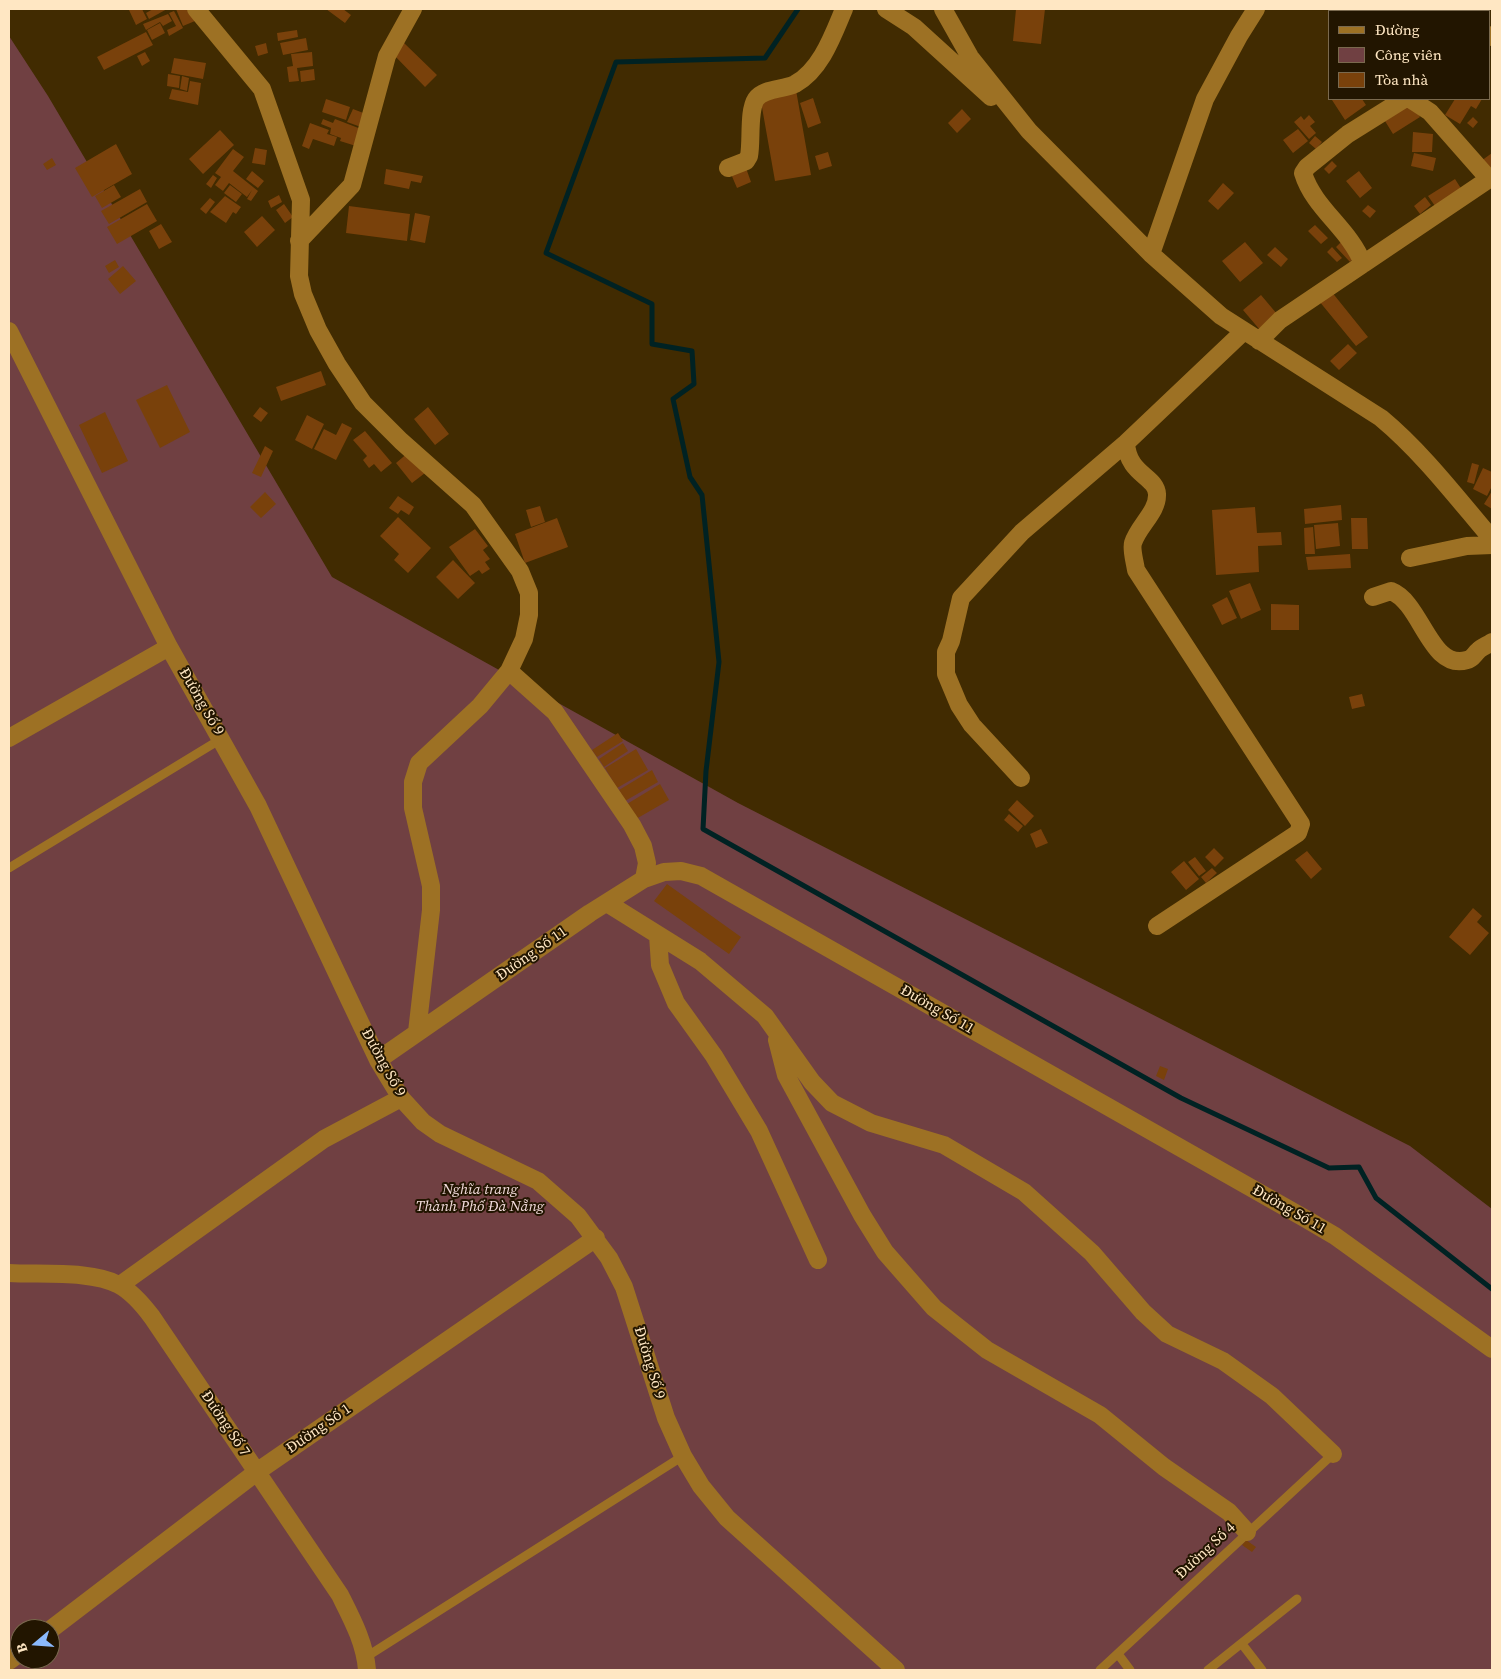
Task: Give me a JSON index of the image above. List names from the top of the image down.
{
  "streets": {
    "street": [
      "Đường Số 9",
      "Đường Số 11",
      "Đường Số 7",
      "Đường Số 1"
    ],
    "lane": ["Đường Số 4"]
  },
  "crossings": [
    ["Đường Số 9", "Đường Số 11"],
    ["Đường Số 9", "Đường Số 1"],
    ["Đường Số 7", "Đường Số 1"]
  ],
  "parks": ["Nghĩa trang Thành Phố Đà Nẵng"],
  "legend": ["Đường", "Công viên", "Tòa nhà"],
  "north": "left"
}
